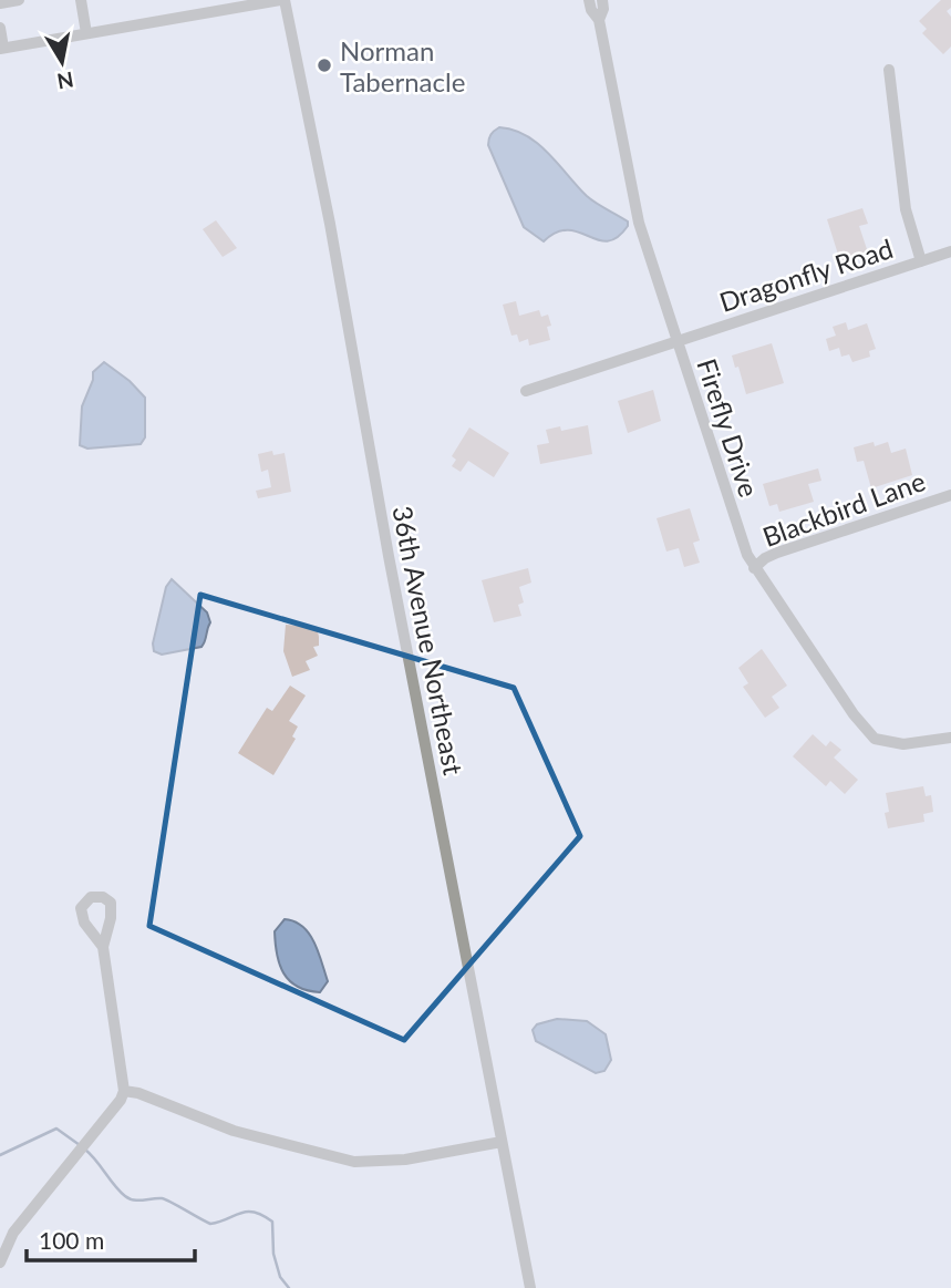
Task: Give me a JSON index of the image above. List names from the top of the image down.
{
  "streets": {
    "street": [
      "Dragonfly Road",
      "Firefly Drive",
      "Blackbird Lane",
      "36th Avenue Northeast"
    ]
  },
  "crossings": [
    ["Dragonfly Road", "Firefly Drive"],
    ["Firefly Drive", "Blackbird Lane"]
  ],
  "places": ["Norman Tabernacle"],
  "scale_bar": "100 m",
  "north": "bottom"
}
